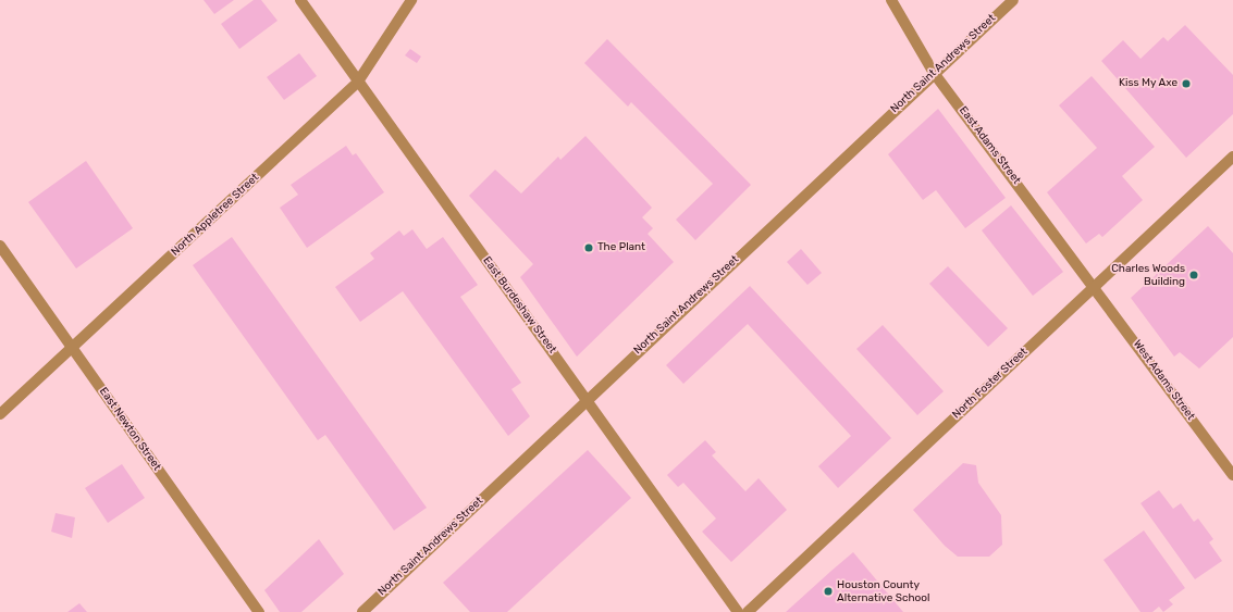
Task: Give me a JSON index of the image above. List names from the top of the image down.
{
  "streets": {
    "street": [
      "North Saint Andrews Street",
      "East Adams Street",
      "North Appletree Street",
      "East Burdeshaw Street",
      "West Adams Street",
      "North Foster Street",
      "East Newton Street"
    ]
  },
  "crossings": [
    ["North Saint Andrews Street", "East Adams Street"],
    ["North Saint Andrews Street", "East Burdeshaw Street"],
    ["East Adams Street", "West Adams Street"],
    ["East Adams Street", "North Foster Street"],
    ["North Appletree Street", "East Burdeshaw Street"],
    ["North Appletree Street", "East Newton Street"],
    ["West Adams Street", "North Foster Street"]
  ],
  "places": [
    "Kiss My Axe",
    "The Plant",
    "Charles Woods Building",
    "Houston County Alternative School"
  ]
}
